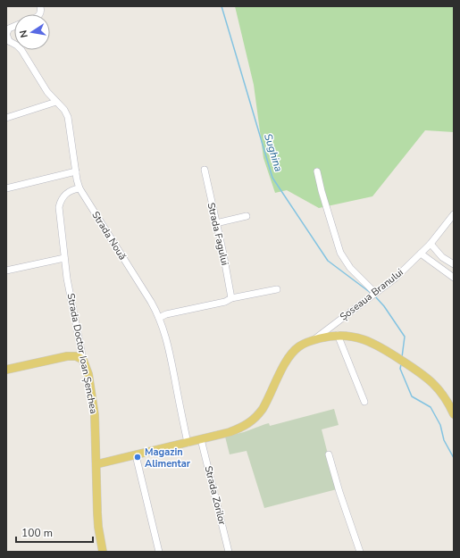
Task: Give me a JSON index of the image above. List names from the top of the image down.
{
  "streets": {
    "main road": ["Șoseaua Branului", "Strada Doctor Ioan Șenchea"],
    "street": ["Strada Fagului", "Strada Nouă", "Strada Zorilor"]
  },
  "crossings": [
    ["Strada Nouă", "Șoseaua Branului"],
    ["Strada Nouă", "Strada Doctor Ioan Șenchea"],
    ["Șoseaua Branului", "Strada Doctor Ioan Șenchea"],
    ["Șoseaua Branului", "Strada Zorilor"]
  ],
  "water": ["Sughina"],
  "places": ["Magazin Alimentar"],
  "scale_bar": "100 m",
  "north": "left"
}
